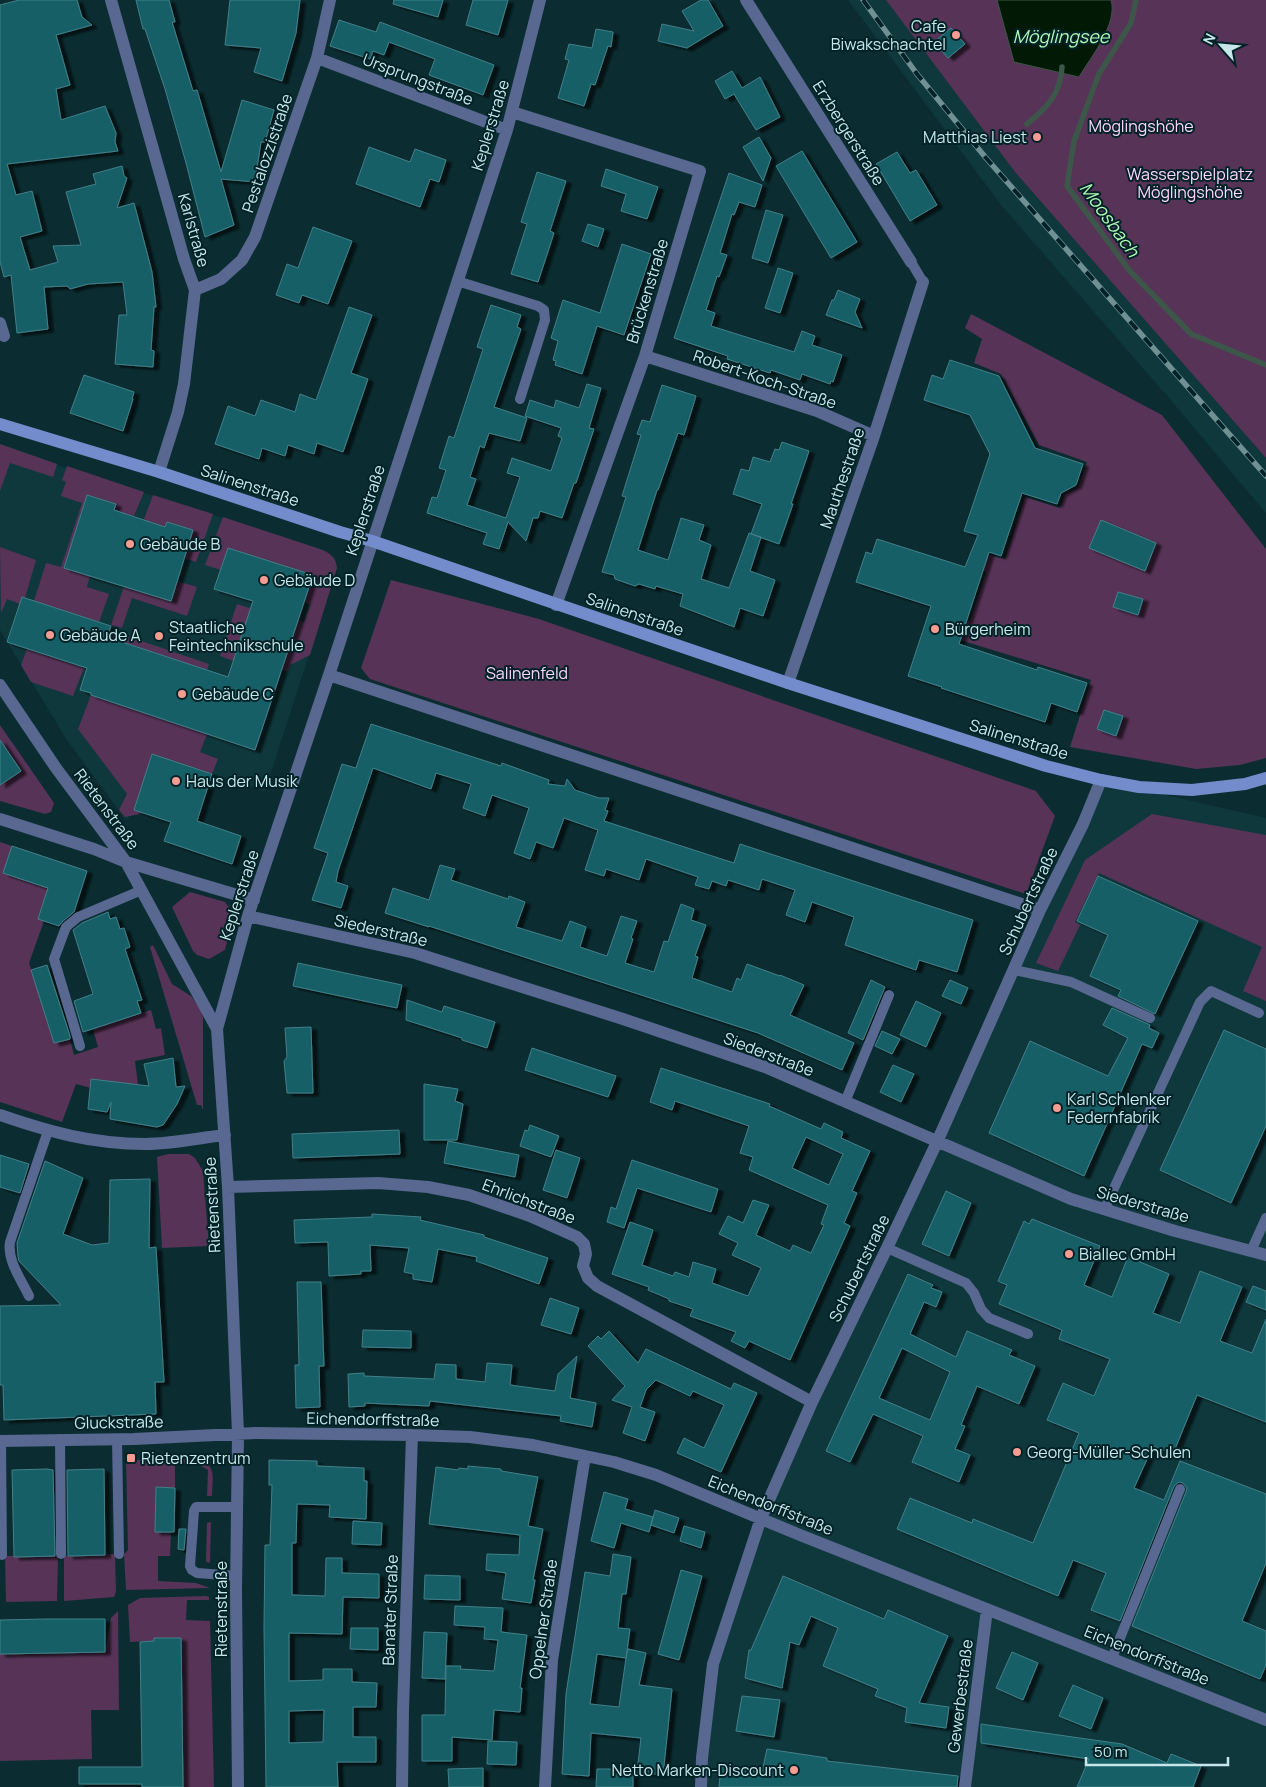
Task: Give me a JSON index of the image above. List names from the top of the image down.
{
  "streets": {
    "street": [
      "Ursprungstraße",
      "Keplerstraße",
      "Erzbergerstraße",
      "Pestalozzistraße",
      "Karlstraße",
      "Brückenstraße",
      "Robert-Koch-Straße",
      "Mauthestraße",
      "Salinenstraße",
      "Rietenstraße",
      "Schubertstraße",
      "Siederstraße",
      "Ehrlichstraße",
      "Eichendorffstraße",
      "Gluckstraße",
      "Banater Straße",
      "Oppelner Straße",
      "Gewerbestraße"
    ]
  },
  "crossings": [
    ["Ursprungstraße", "Keplerstraße"],
    ["Ursprungstraße", "Pestalozzistraße"],
    ["Keplerstraße", "Brückenstraße"],
    ["Keplerstraße", "Salinenstraße"],
    ["Keplerstraße", "Rietenstraße"],
    ["Keplerstraße", "Siederstraße"],
    ["Erzbergerstraße", "Mauthestraße"],
    ["Pestalozzistraße", "Karlstraße"],
    ["Karlstraße", "Salinenstraße"],
    ["Brückenstraße", "Robert-Koch-Straße"],
    ["Brückenstraße", "Salinenstraße"],
    ["Robert-Koch-Straße", "Mauthestraße"],
    ["Mauthestraße", "Salinenstraße"],
    ["Salinenstraße", "Schubertstraße"],
    ["Rietenstraße", "Ehrlichstraße"],
    ["Rietenstraße", "Eichendorffstraße"],
    ["Rietenstraße", "Gluckstraße"],
    ["Schubertstraße", "Siederstraße"],
    ["Schubertstraße", "Ehrlichstraße"],
    ["Schubertstraße", "Eichendorffstraße"],
    ["Eichendorffstraße", "Gluckstraße"],
    ["Eichendorffstraße", "Banater Straße"],
    ["Eichendorffstraße", "Oppelner Straße"],
    ["Eichendorffstraße", "Gewerbestraße"]
  ],
  "water": ["Möglingsee", "Moosbach"],
  "parks": ["Möglingshöhe", "Wasserspielplatz Möglingshöhe", "Salinenfeld"],
  "places": {
    "other": [
      "Cafe Biwakschachtel",
      "Matthias Liest",
      "Gebäude B",
      "Gebäude D",
      "Bürgerheim",
      "Gebäude A",
      "Staatliche Feintechnikschule",
      "Gebäude C",
      "Haus der Musik",
      "Karl Schlenker Federnfabrik",
      "Biallec GmbH",
      "Georg-Müller-Schulen",
      "Netto Marken-Discount"
    ],
    "transit": ["Rietenzentrum"]
  },
  "scale_bar": "50 m",
  "north": "top left"
}
